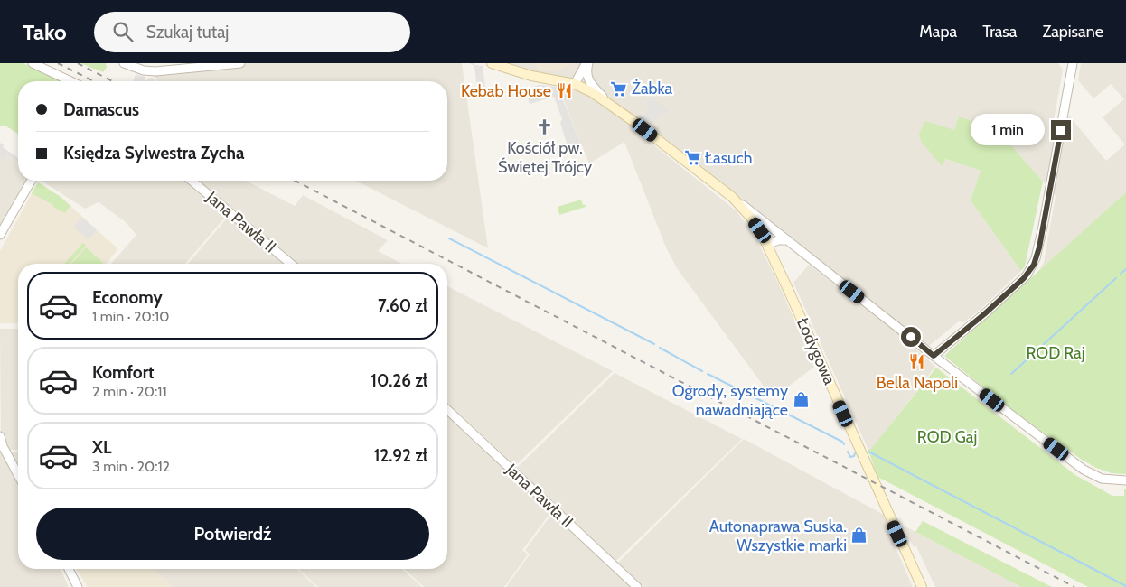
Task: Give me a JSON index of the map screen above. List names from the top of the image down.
{
  "streets": {
    "main road": ["Łodygowa"],
    "street": ["Jana Pawła II"]
  },
  "parks": ["ROD Raj", "ROD Gaj"],
  "places": {
    "supermarket": ["Żabka", "Łasuch"],
    "restaurant": ["Kebab House", "Bella Napoli"],
    "church": ["Kościół pw. Świętej Trójcy"],
    "shop": ["Ogrody, systemy nawadniające", "Autonaprawa Suska. Wszystkie marki"]
  },
  "page": {
    "header": "Tako",
    "search": "Szukaj tutaj",
    "nav": ["Mapa", "Trasa", "Zapisane"],
    "banner": ["Damascus", "Księdza Sylwestra Zycha"],
    "bubble": "1 min",
    "list": [
      {
        "name": "Economy",
        "note": "1 min · 20:10",
        "value": "7.60 zł"
      },
      {
        "name": "Komfort",
        "note": "2 min · 20:11",
        "value": "10.26 zł"
      },
      {
        "name": "XL",
        "note": "3 min · 20:12",
        "value": "12.92 zł"
      }
    ],
    "buttons": "Potwierdź"
  }
}
